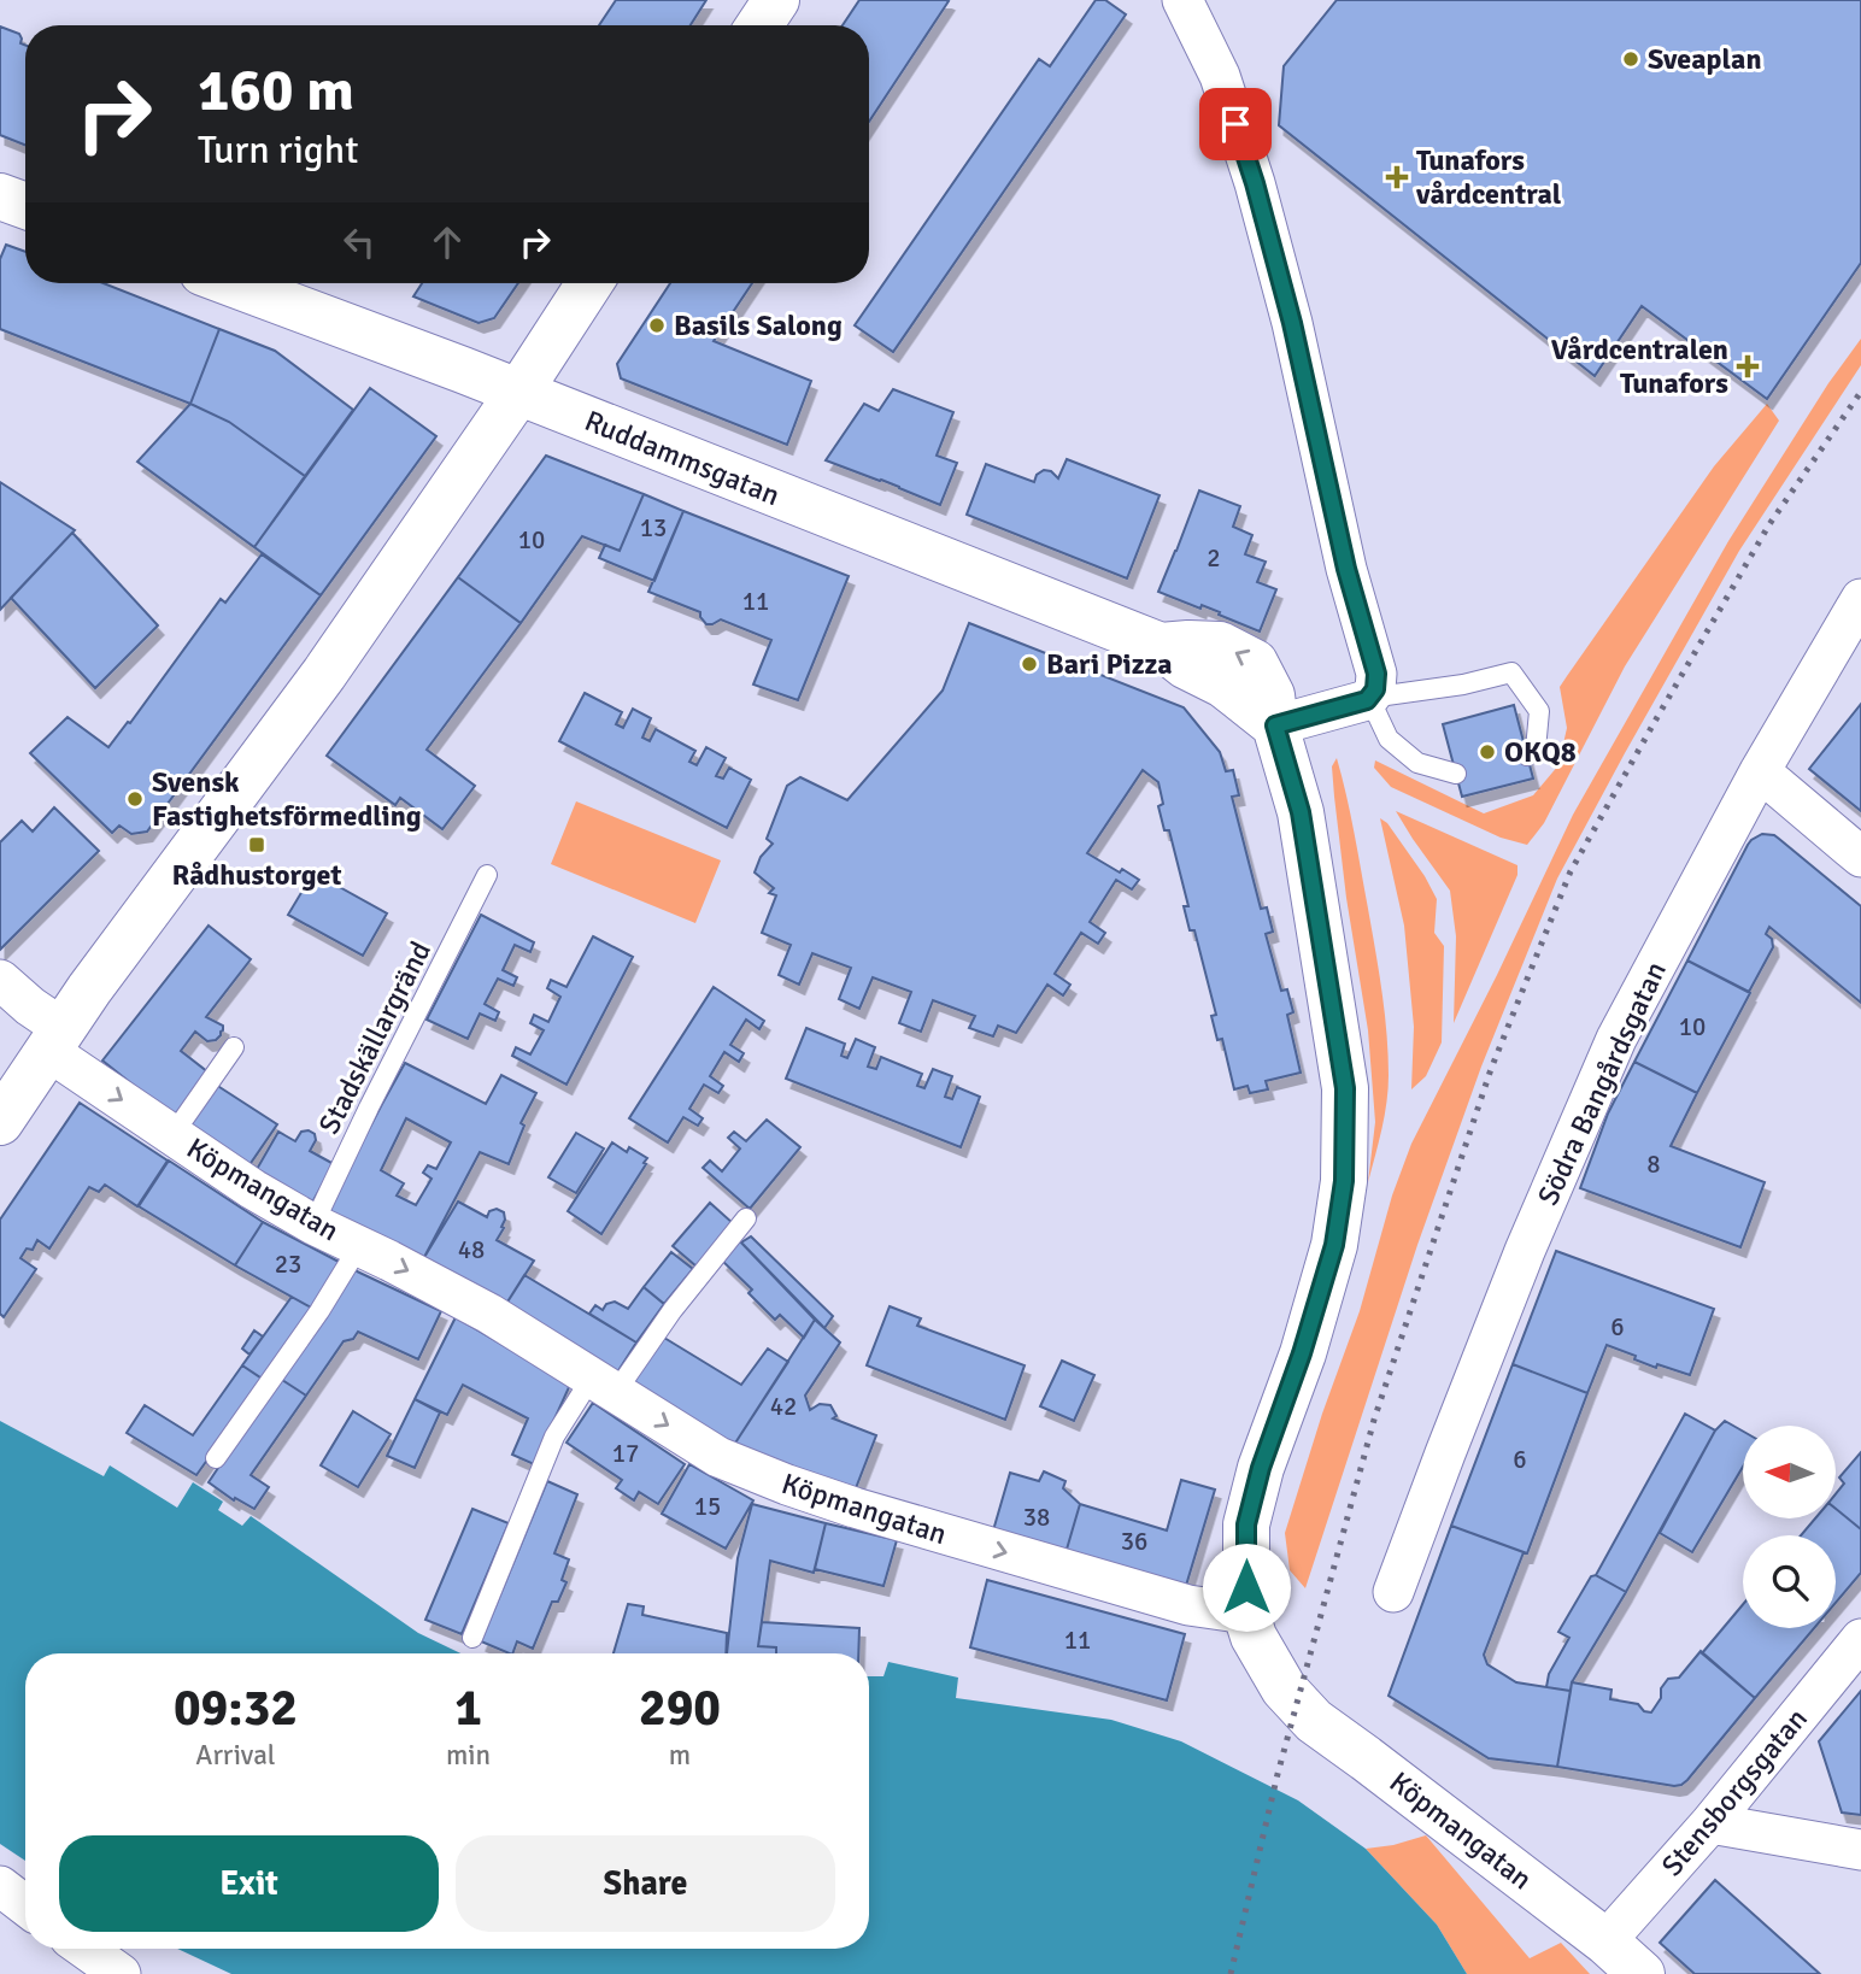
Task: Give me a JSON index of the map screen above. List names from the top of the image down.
{
  "streets": {
    "street": [
      "Ruddammsgatan",
      "Södra Bangårdsgatan",
      "Köpmangatan",
      "Stensborgsgatan"
    ],
    "lane": ["Stadskällargränd"]
  },
  "crossings": [
    ["Stadskällargränd", "Köpmangatan"],
    ["Köpmangatan", "Stensborgsgatan"]
  ],
  "one_way": ["Köpmangatan"],
  "places": {
    "other": [
      "Sveaplan",
      "Basils Salong",
      "Bari Pizza",
      "OKQ8",
      "Svensk Fastighetsförmedling"
    ],
    "health": ["Tunafors vårdcentral", "Vårdcentralen Tunafors"],
    "transit": ["Rådhustorget"]
  },
  "house_numbers": [
    "13",
    "10",
    "2",
    "11",
    "10",
    "8",
    "48",
    "23",
    "6",
    "42",
    "17",
    "6",
    "15",
    "38",
    "36",
    "11"
  ],
  "north": "left",
  "page": {
    "turn": ["160 m", "Turn right"],
    "eta": [
      "09:32",
      "Arrival",
      "1",
      "min",
      "290",
      "m"
    ],
    "buttons": ["Exit", "Share"]
  }
}
